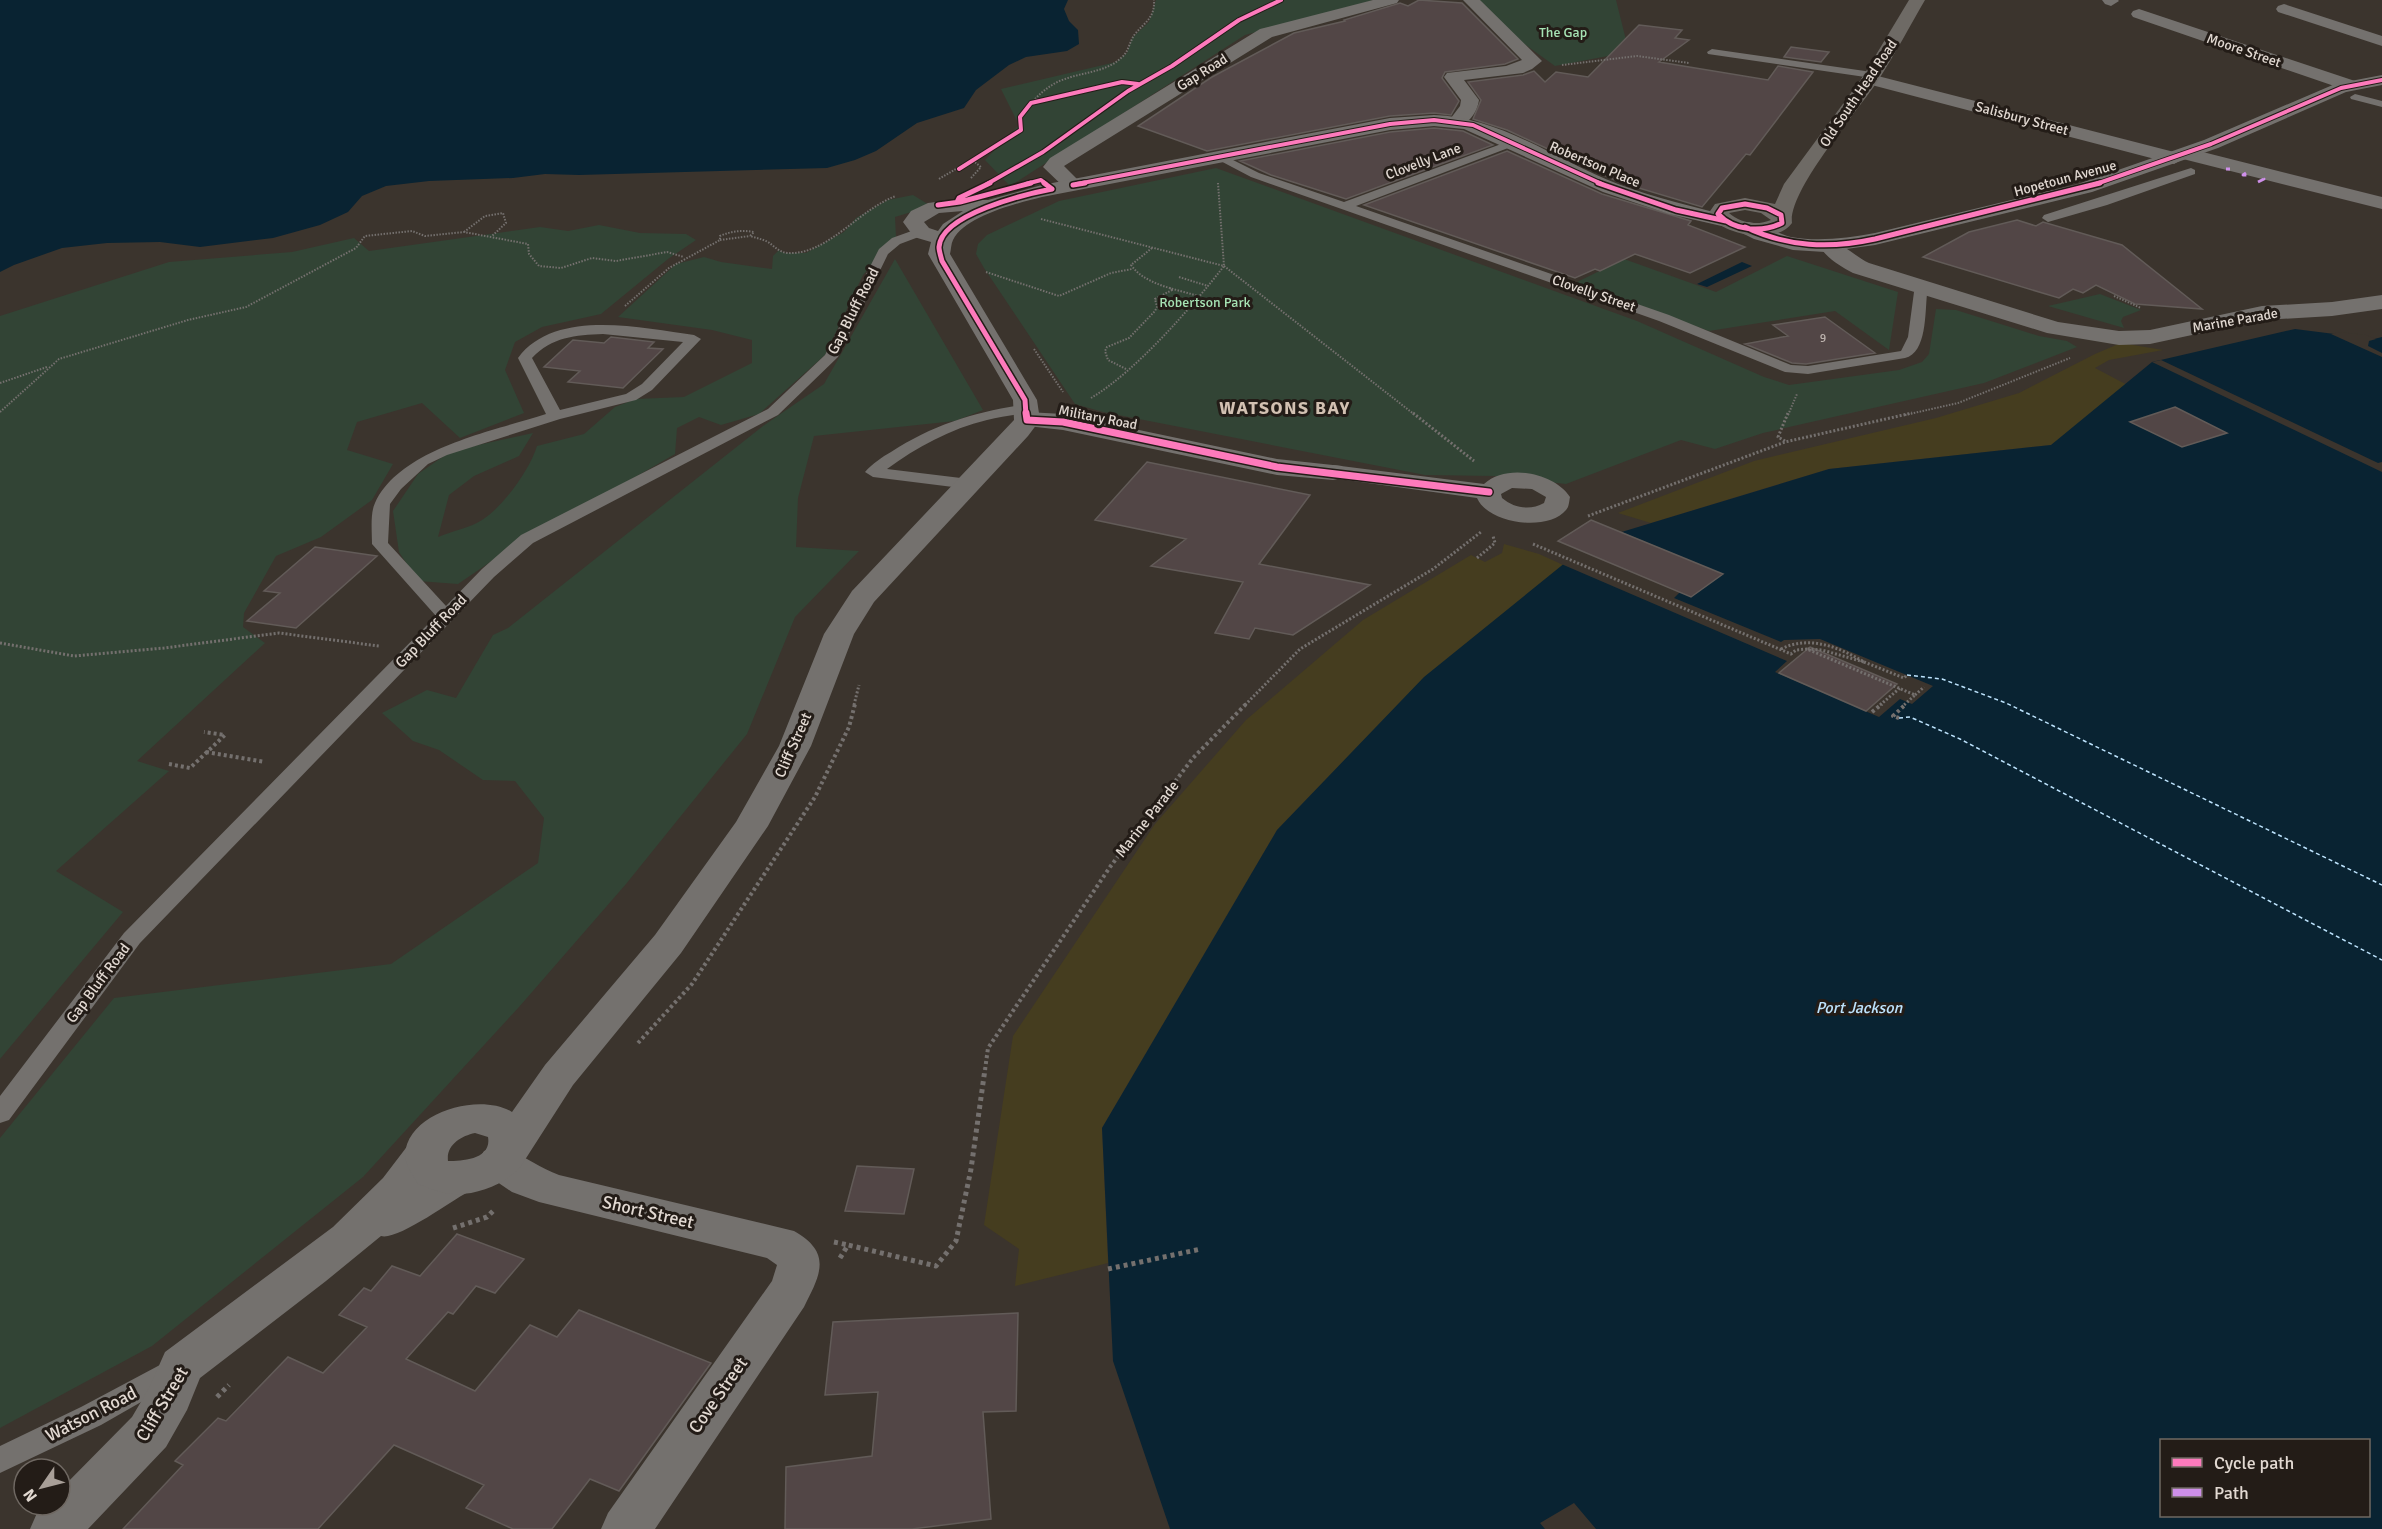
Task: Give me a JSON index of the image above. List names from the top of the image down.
{
  "streets": {
    "main road": ["Old South Head Road"],
    "street": [
      "Moore Street",
      "Gap Road",
      "Salisbury Street",
      "Robertson Place",
      "Hopetoun Avenue",
      "Marine Parade",
      "Military Road",
      "Cliff Street",
      "Short Street",
      "Cove Street"
    ],
    "lane": [
      "Clovelly Lane",
      "Clovelly Street",
      "Gap Bluff Road",
      "Watson Road"
    ]
  },
  "crossings": [
    ["Moore Street", "Hopetoun Avenue"],
    ["Old South Head Road", "Salisbury Street"],
    ["Old South Head Road", "Robertson Place"],
    ["Old South Head Road", "Hopetoun Avenue"],
    ["Salisbury Street", "Hopetoun Avenue"],
    ["Clovelly Lane", "Robertson Place"],
    ["Clovelly Lane", "Clovelly Street"],
    ["Robertson Place", "Hopetoun Avenue"],
    ["Marine Parade", "Military Road"],
    ["Marine Parade", "Short Street"],
    ["Marine Parade", "Cove Street"],
    ["Military Road", "Cliff Street"],
    ["Cliff Street", "Short Street"],
    ["Cliff Street", "Watson Road"],
    ["Short Street", "Cove Street"]
  ],
  "districts": ["WATSONS BAY"],
  "water": ["Port Jackson"],
  "parks": ["The Gap", "Robertson Park"],
  "house_numbers": ["9"],
  "legend": ["Cycle path", "Path"],
  "north": "bottom left"
}
